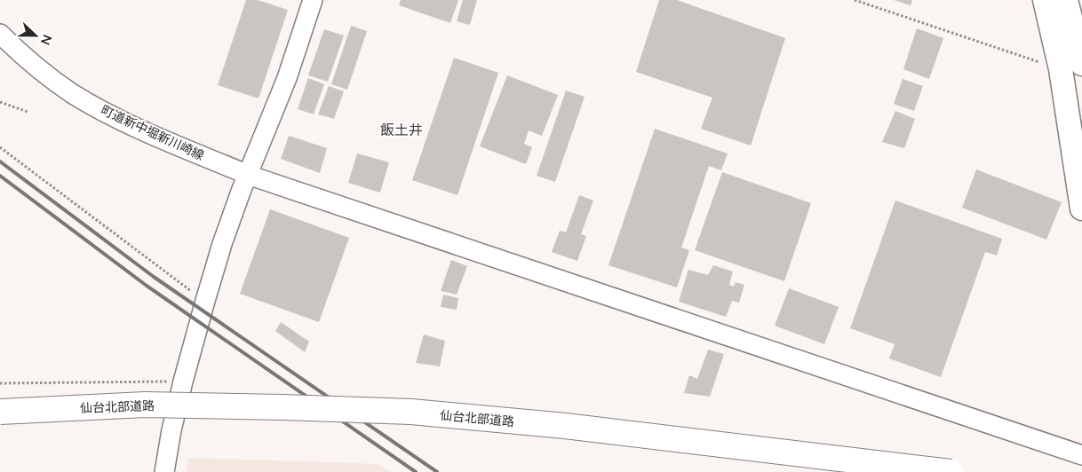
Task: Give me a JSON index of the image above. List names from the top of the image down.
{
  "streets": {
    "highway": ["仙台北部道路"],
    "street": ["町道新中堀新川崎線"]
  },
  "districts": ["飯土井"],
  "north": "right"
}
